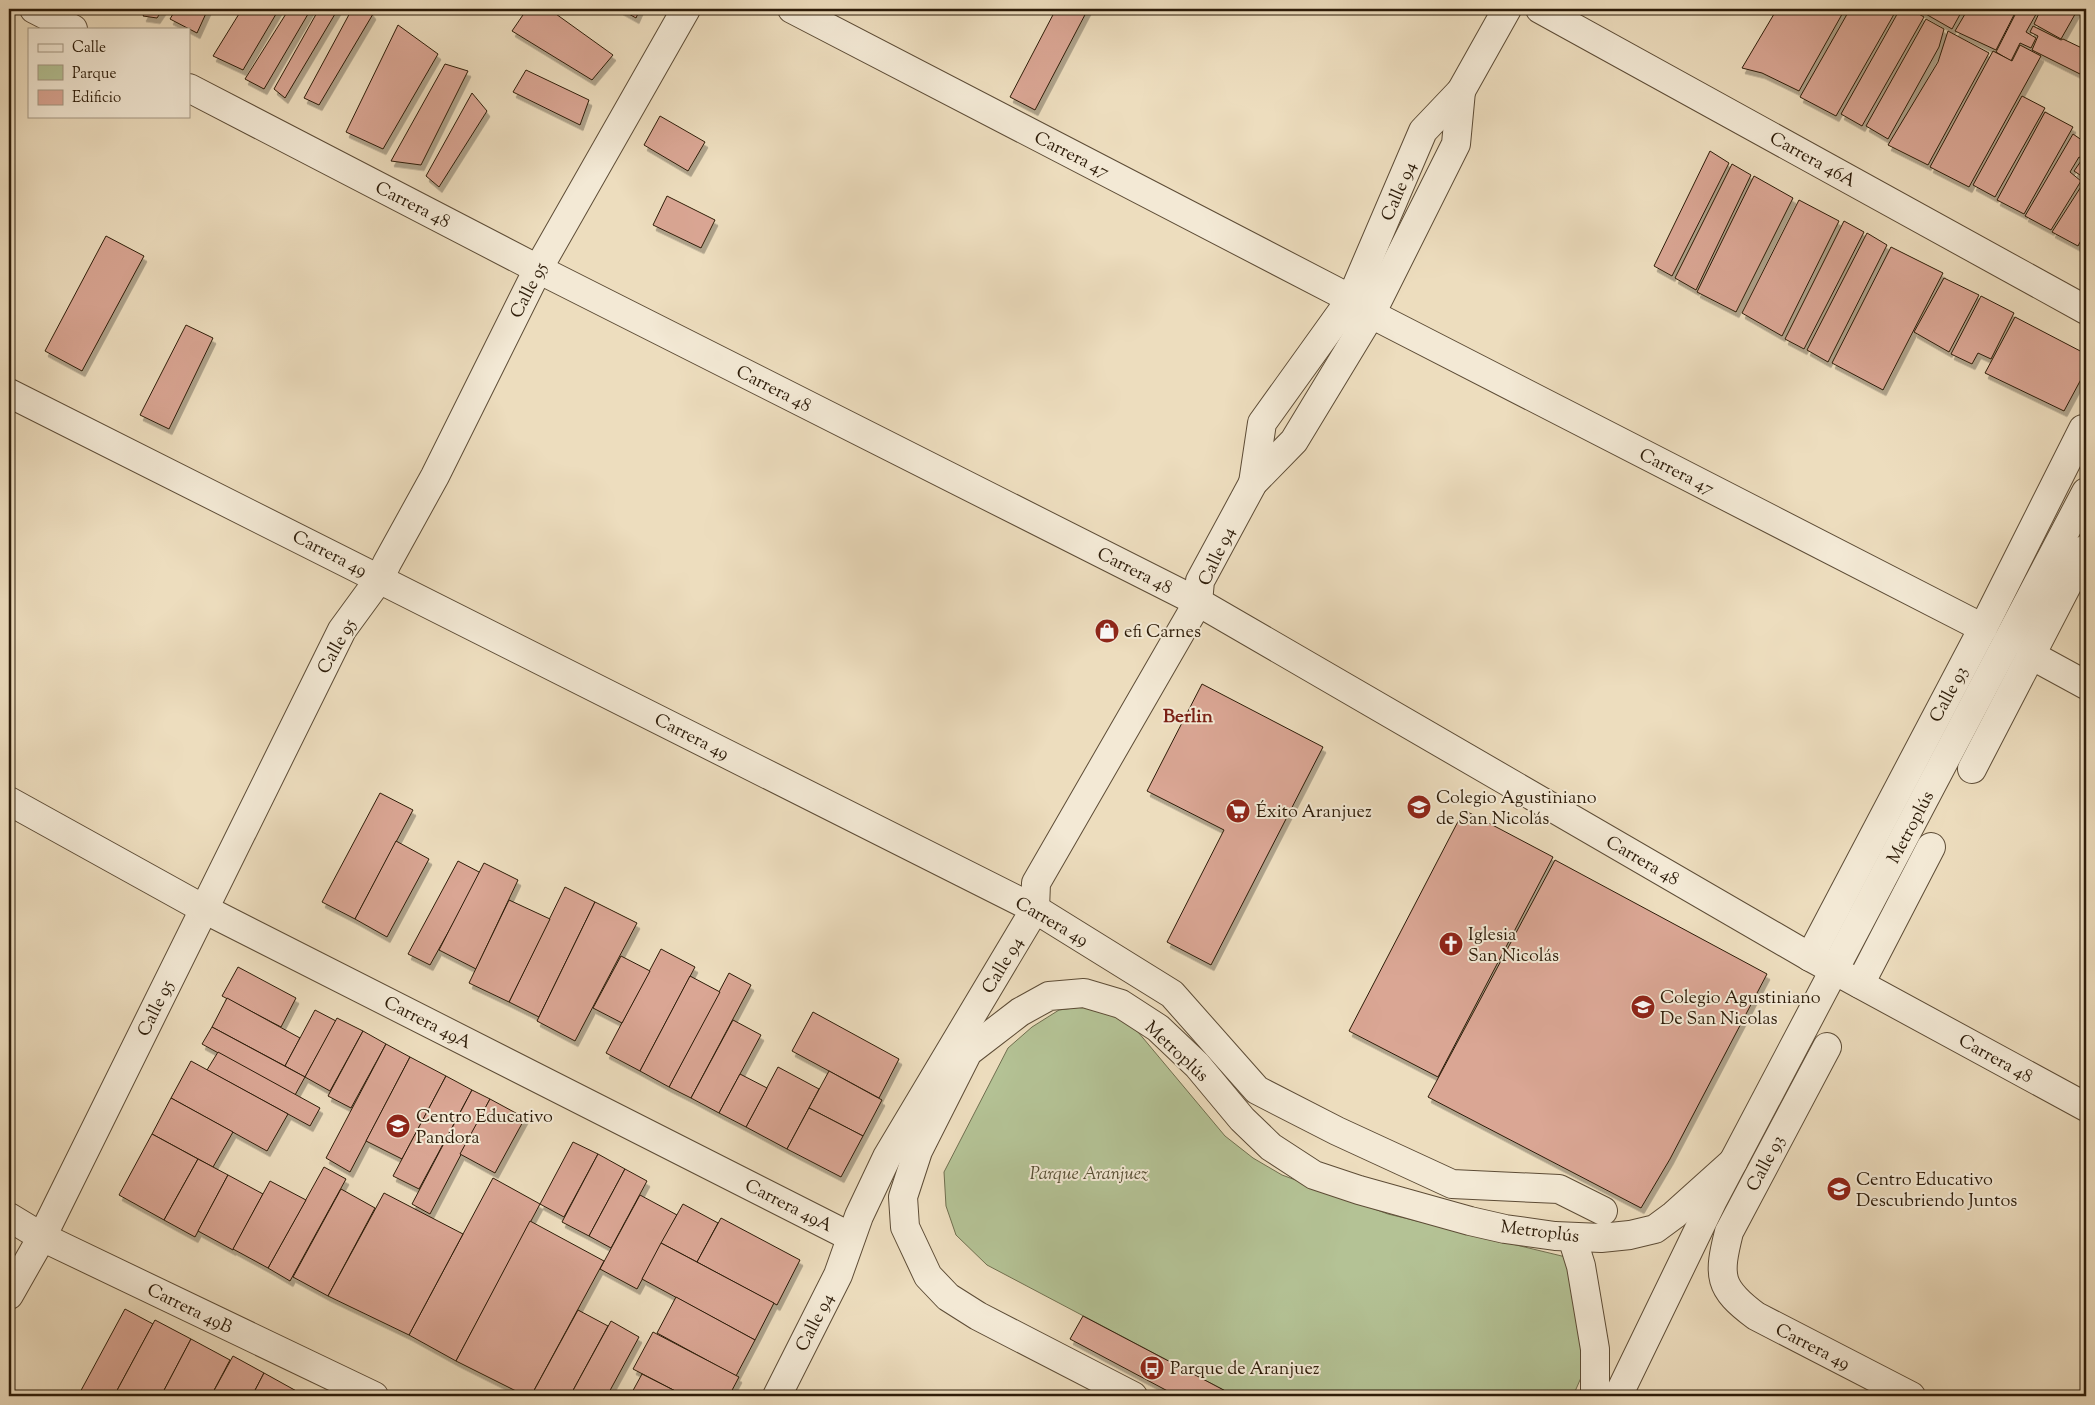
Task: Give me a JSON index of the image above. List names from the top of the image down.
{
  "streets": {
    "street": [
      "Carrera 47",
      "Carrera 46A",
      "Calle 94",
      "Carrera 48",
      "Calle 95",
      "Carrera 49",
      "Calle 93",
      "Metroplús",
      "Carrera 49A",
      "Carrera 49B"
    ]
  },
  "crossings": [
    ["Carrera 47", "Calle 94"],
    ["Carrera 47", "Calle 93"],
    ["Calle 94", "Carrera 48"],
    ["Calle 94", "Carrera 49"],
    ["Calle 94", "Carrera 49A"],
    ["Carrera 48", "Calle 95"],
    ["Carrera 48", "Calle 93"],
    ["Carrera 48", "Metroplús"],
    ["Calle 95", "Carrera 49"],
    ["Calle 95", "Carrera 49A"],
    ["Calle 95", "Carrera 49B"],
    ["Carrera 49", "Calle 93"]
  ],
  "districts": ["Berlin"],
  "parks": ["Parque Aranjuez"],
  "places": {
    "shop": ["efi Carnes"],
    "school or university": [
      "Colegio Agustiniano de San Nicolás",
      "Colegio Agustiniano De San Nicolas",
      "Centro Educativo Pandora",
      "Centro Educativo Descubriendo Juntos"
    ],
    "supermarket": ["Éxito Aranjuez"],
    "church": ["Iglesia San Nicolás"],
    "bus stop": ["Parque de Aranjuez"]
  },
  "legend": ["Calle", "Parque", "Edificio"]
}
